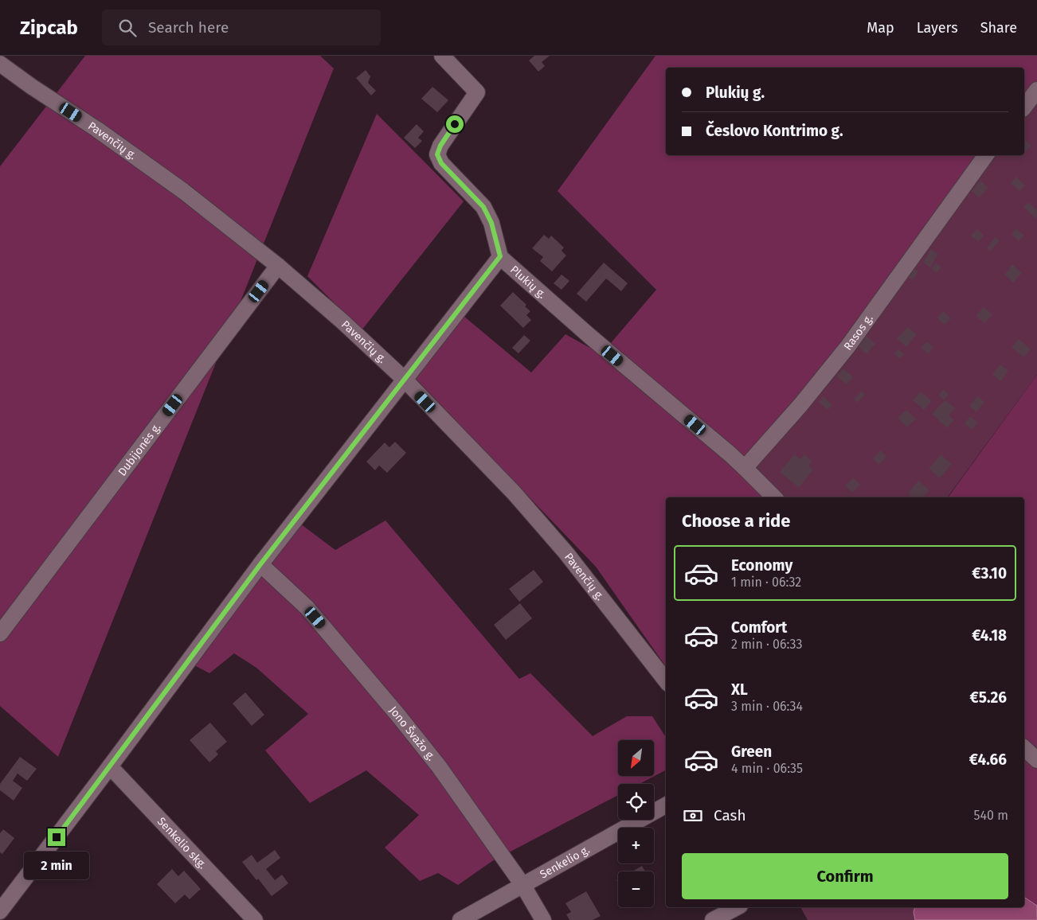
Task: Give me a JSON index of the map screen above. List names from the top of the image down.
{
  "streets": {
    "street": [
      "Pavenčių g.",
      "Plukių g.",
      "Rasos g.",
      "Dubijonės g.",
      "Jono Švažo g.",
      "Senkelio skg.",
      "Senkelio g."
    ]
  },
  "crossings": [
    ["Pavenčių g.", "Dubijonės g."],
    ["Plukių g.", "Rasos g."],
    ["Jono Švažo g.", "Senkelio g."]
  ],
  "north": "bottom left",
  "page": {
    "header": "Zipcab",
    "search": "Search here",
    "nav": ["Map", "Layers", "Share"],
    "banner": ["Plukių g.", "Česlovo Kontrimo g."],
    "heading": "Choose a ride",
    "list": [
      {
        "name": "Economy",
        "note": "1 min · 06:32",
        "value": "€3.10"
      },
      {
        "name": "Comfort",
        "note": "2 min · 06:33",
        "value": "€4.18"
      },
      {
        "name": "XL",
        "note": "3 min · 06:34",
        "value": "€5.26"
      },
      {
        "name": "Green",
        "note": "4 min · 06:35",
        "value": "€4.66"
      }
    ],
    "map_buttons": ["+", "−"],
    "pay": ["Cash", "540 m"],
    "buttons": "Confirm",
    "bubble": "2 min"
  }
}
